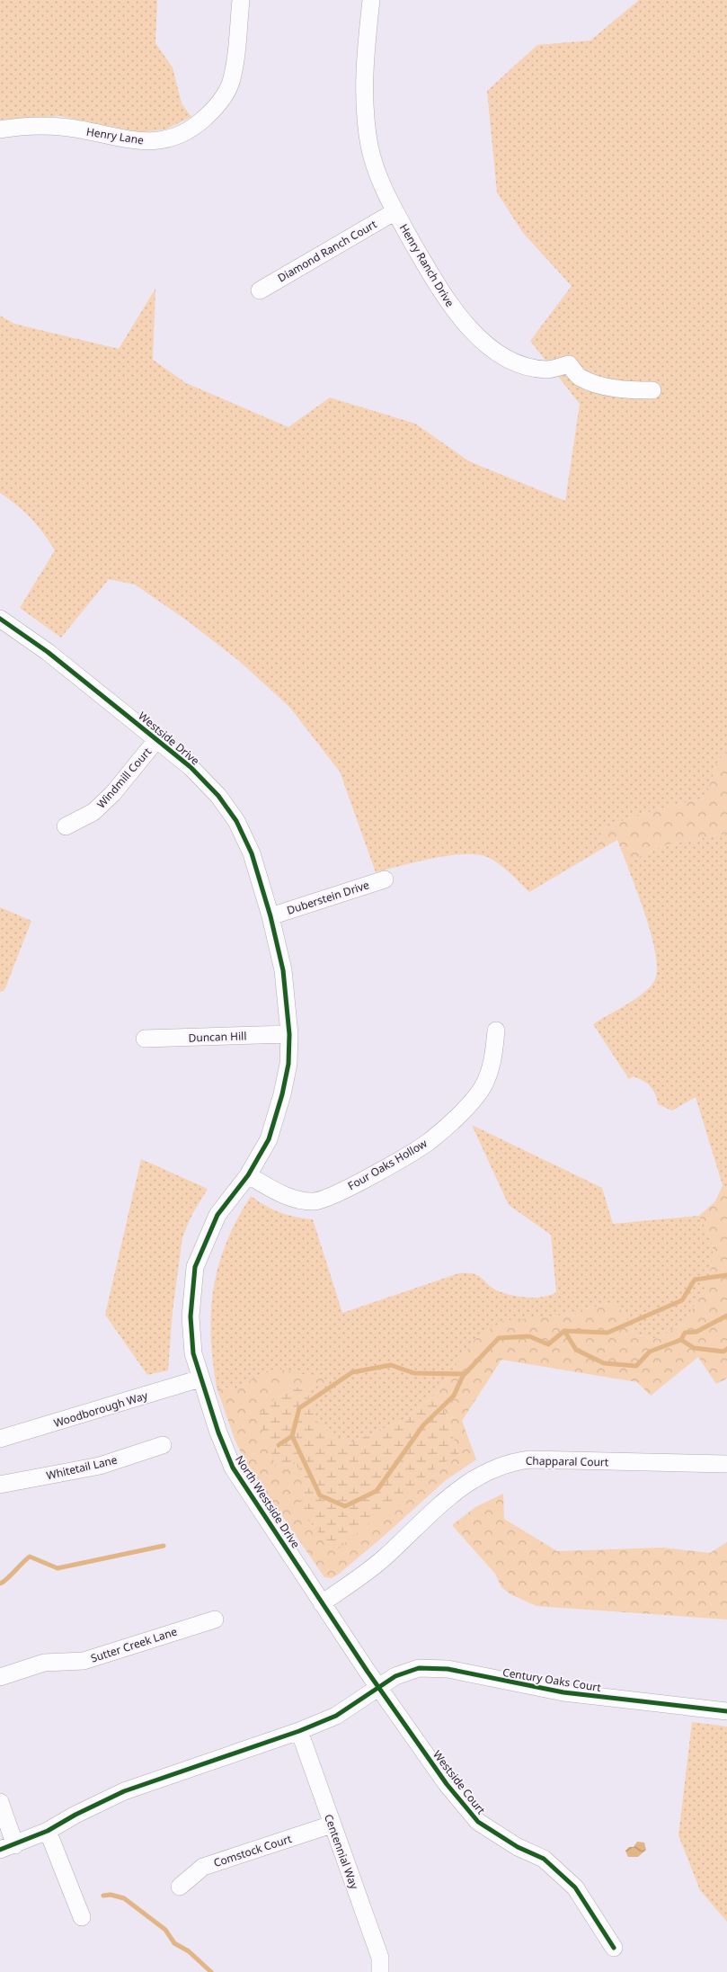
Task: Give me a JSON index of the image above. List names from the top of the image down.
{
  "streets": {
    "street": [
      "Henry Lane",
      "Diamond Ranch Court",
      "Henry Ranch Drive",
      "Westside Drive",
      "Windmill Court",
      "Duberstein Drive",
      "Duncan Hill",
      "Four Oaks Hollow",
      "Woodborough Way",
      "Chapparal Court",
      "Whitetail Lane",
      "North Westside Drive",
      "Sutter Creek Lane",
      "Century Oaks Court",
      "Westside Court",
      "Comstock Court",
      "Centennial Way"
    ]
  },
  "crossings": [
    ["Diamond Ranch Court", "Henry Ranch Drive"],
    ["Westside Drive", "Windmill Court"],
    ["Westside Drive", "Duberstein Drive"],
    ["Westside Drive", "North Westside Drive"],
    ["Duberstein Drive", "North Westside Drive"],
    ["Duncan Hill", "North Westside Drive"],
    ["Four Oaks Hollow", "North Westside Drive"],
    ["Woodborough Way", "North Westside Drive"],
    ["Chapparal Court", "North Westside Drive"],
    ["North Westside Drive", "Century Oaks Court"],
    ["North Westside Drive", "Westside Court"],
    ["Century Oaks Court", "Westside Court"],
    ["Comstock Court", "Centennial Way"]
  ]
}
